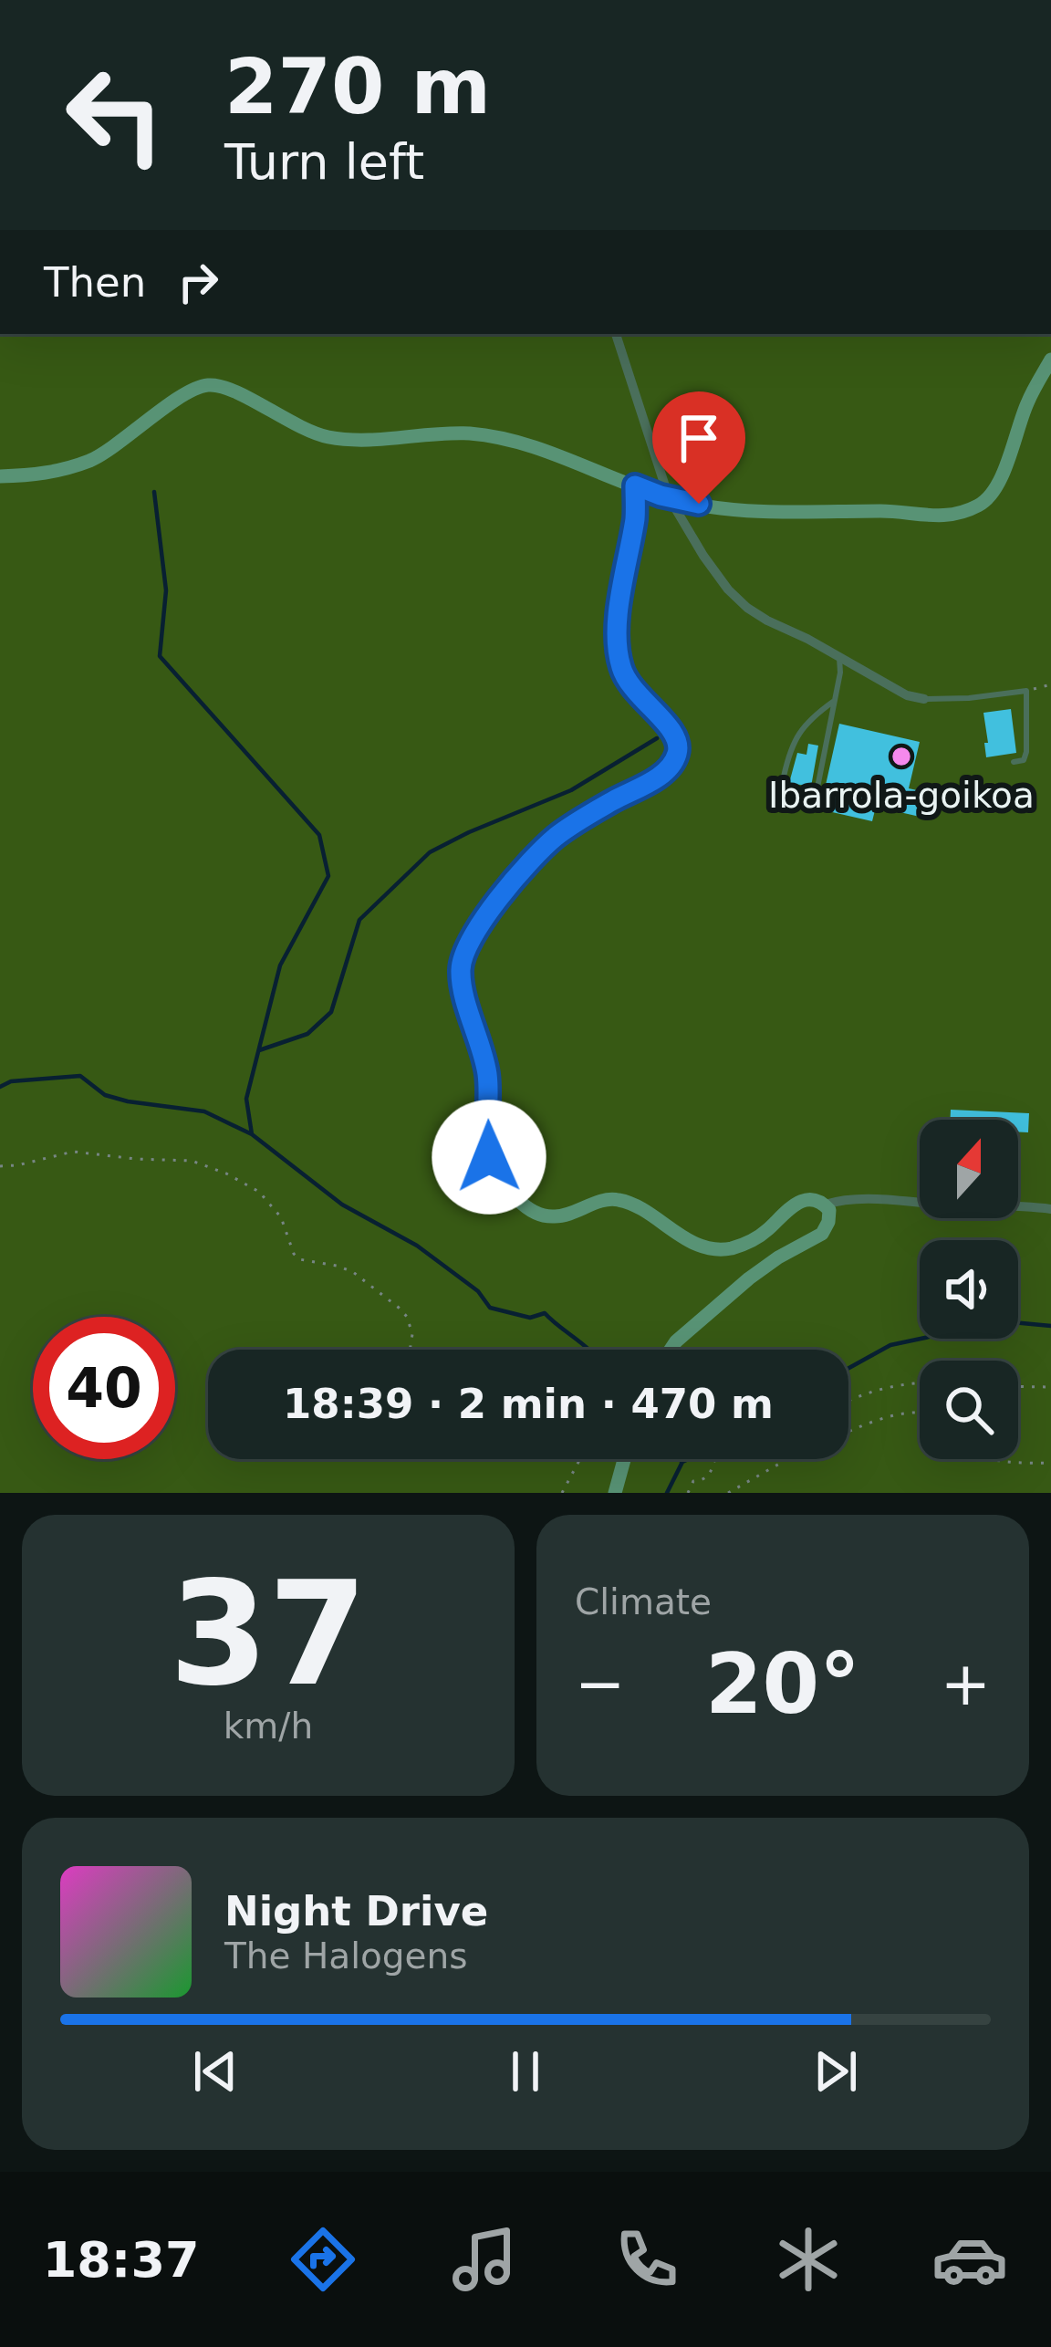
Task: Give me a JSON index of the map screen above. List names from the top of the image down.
{
  "places": ["Ibarrola-goikoa"],
  "north": "top",
  "page": {
    "turn": ["270 m", "Turn left"],
    "then": "Then",
    "limit": "40",
    "trip": "18:39 · 2 min · 470 m",
    "tile": [
      ["37", "km/h"],
      "Climate"
    ],
    "heat": ["−", "20°", "+"],
    "song": ["Night Drive", "The Halogens"],
    "tabs": "18:37"
  }
}
